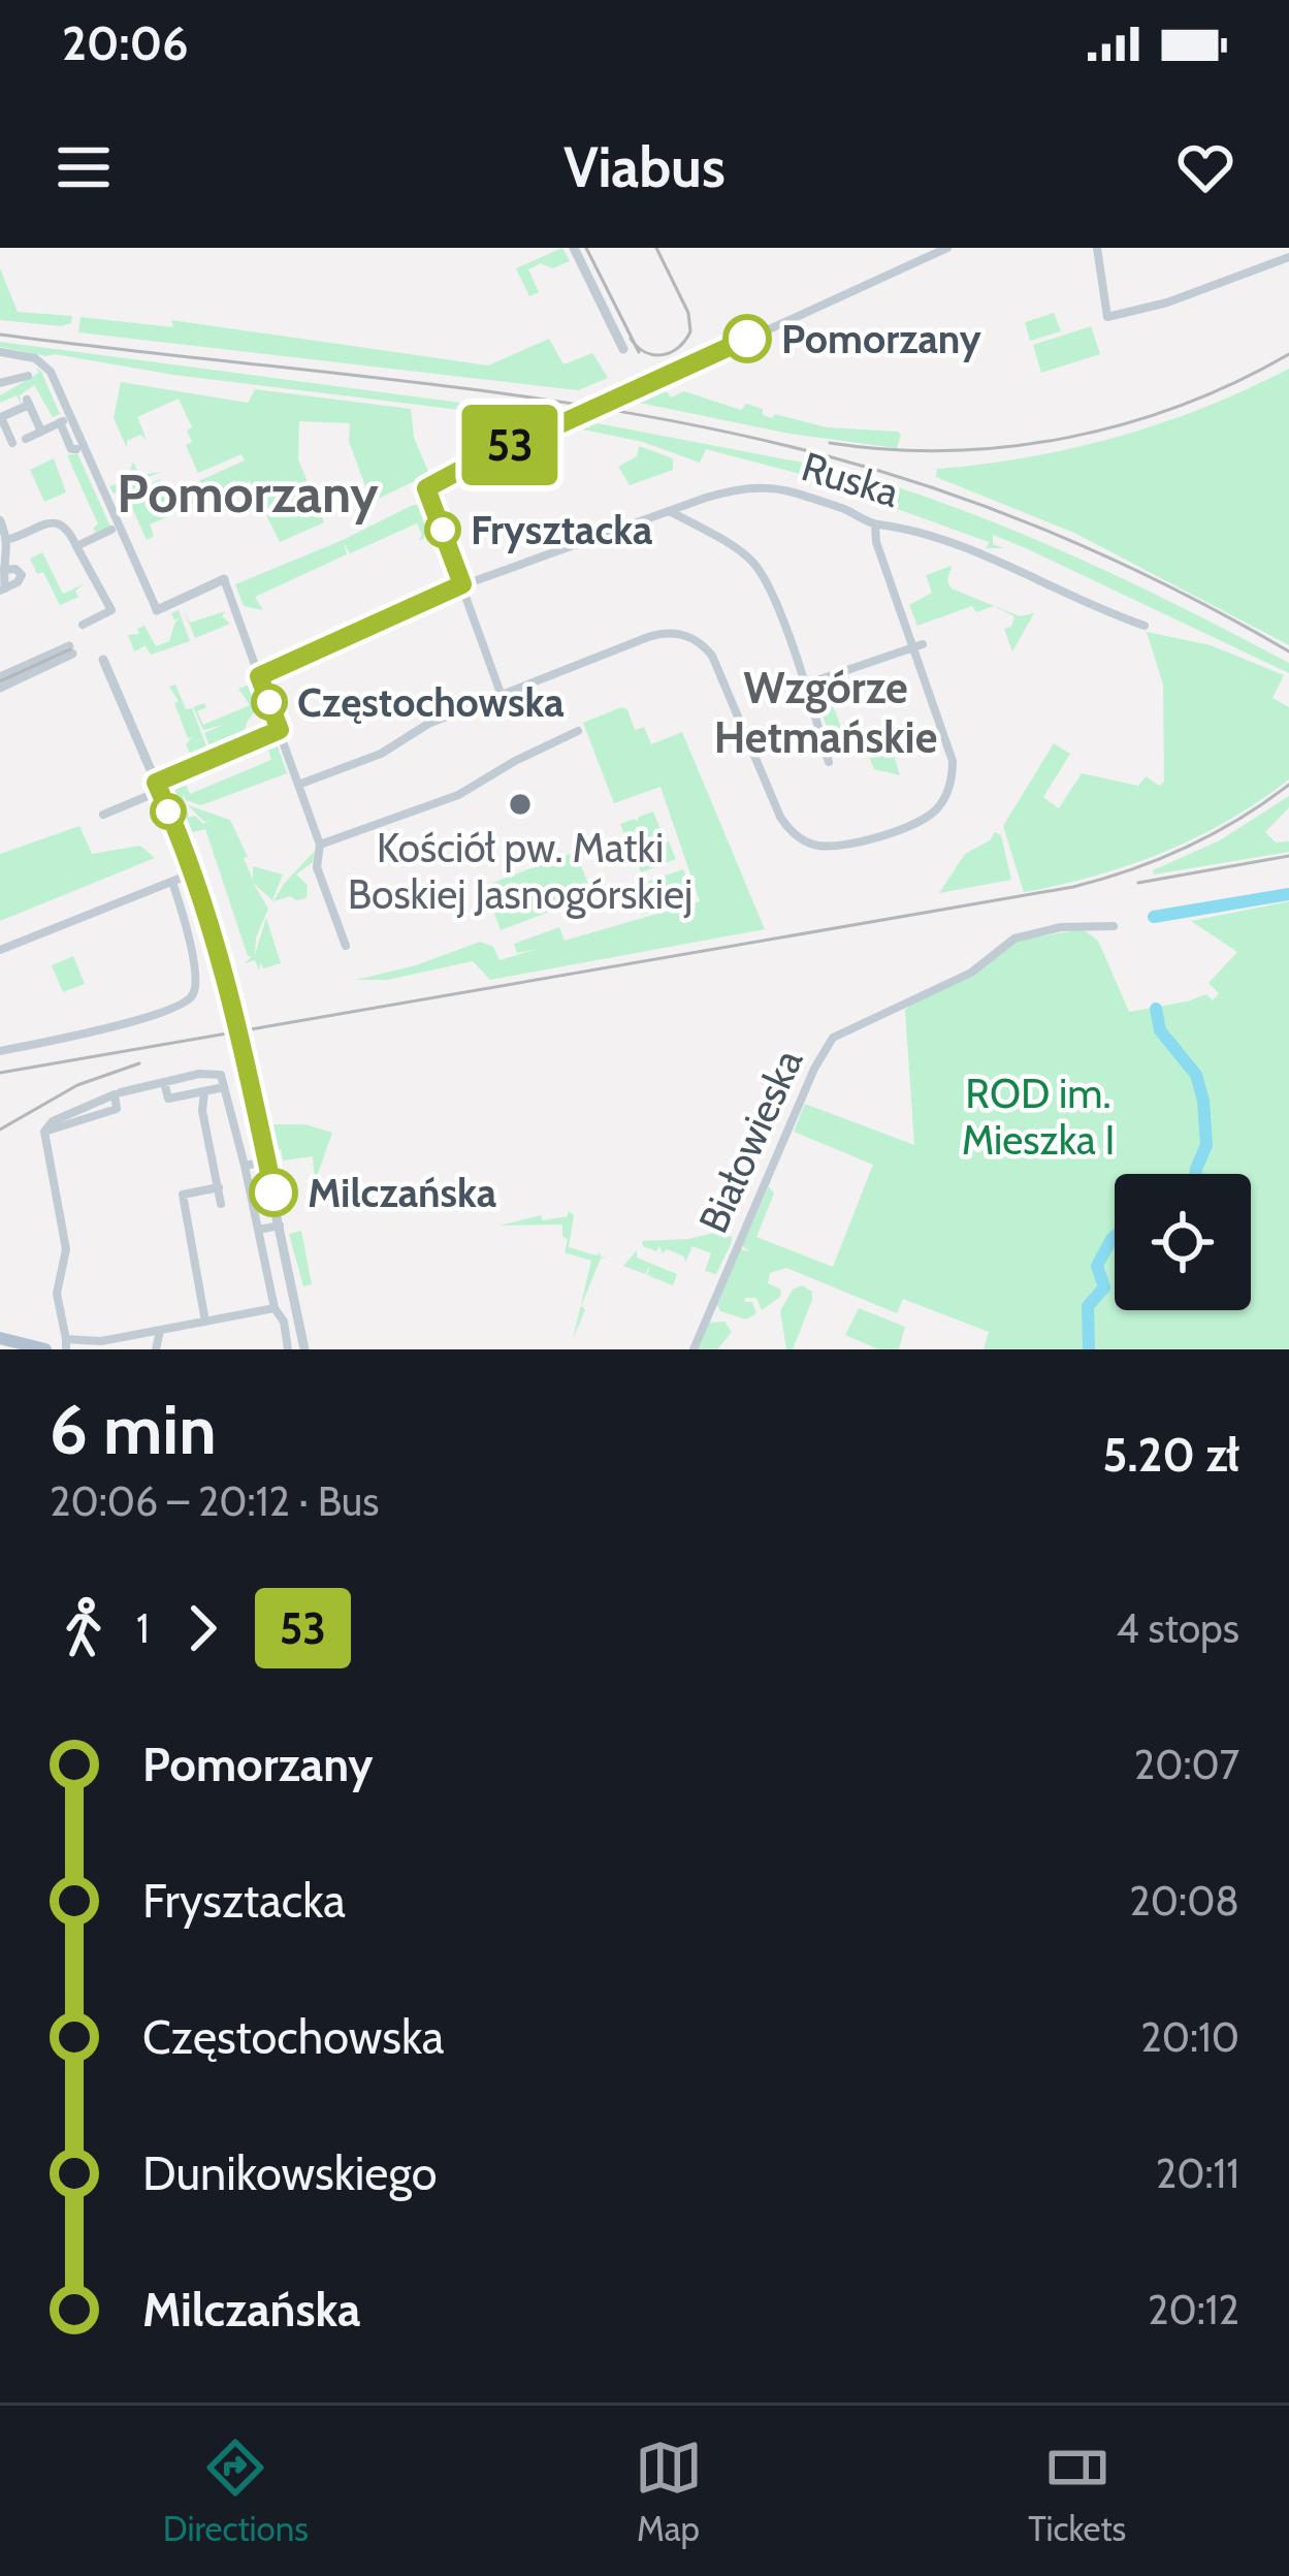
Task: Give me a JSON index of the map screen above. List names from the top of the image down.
{
  "streets": {
    "street": ["Ruska", "Białowieska"]
  },
  "districts": ["Pomorzany", "Wzgórze Hetmańskie"],
  "parks": ["ROD im. Mieszka I"],
  "places": [
    "Pomorzany",
    "Frysztacka",
    "Częstochowska",
    "Kościół pw. Matki Boskiej Jasnogórskiej",
    "Milczańska"
  ],
  "lines": ["bus line 53"],
  "page": {
    "status": "20:06",
    "header": "Viabus",
    "on_map": "53",
    "heading": ["6 min", "20:06 – 20:12 · Bus", "5.20 zł"],
    "legs": ["1", "53", "4 stops"],
    "list": [
      {
        "name": "Pomorzany",
        "value": "20:07"
      },
      {
        "name": "Frysztacka",
        "value": "20:08"
      },
      {
        "name": "Częstochowska",
        "value": "20:10"
      },
      {
        "name": "Dunikowskiego",
        "value": "20:11"
      },
      {
        "name": "Milczańska",
        "value": "20:12"
      }
    ],
    "tabs": ["Directions", "Map", "Tickets"]
  }
}
